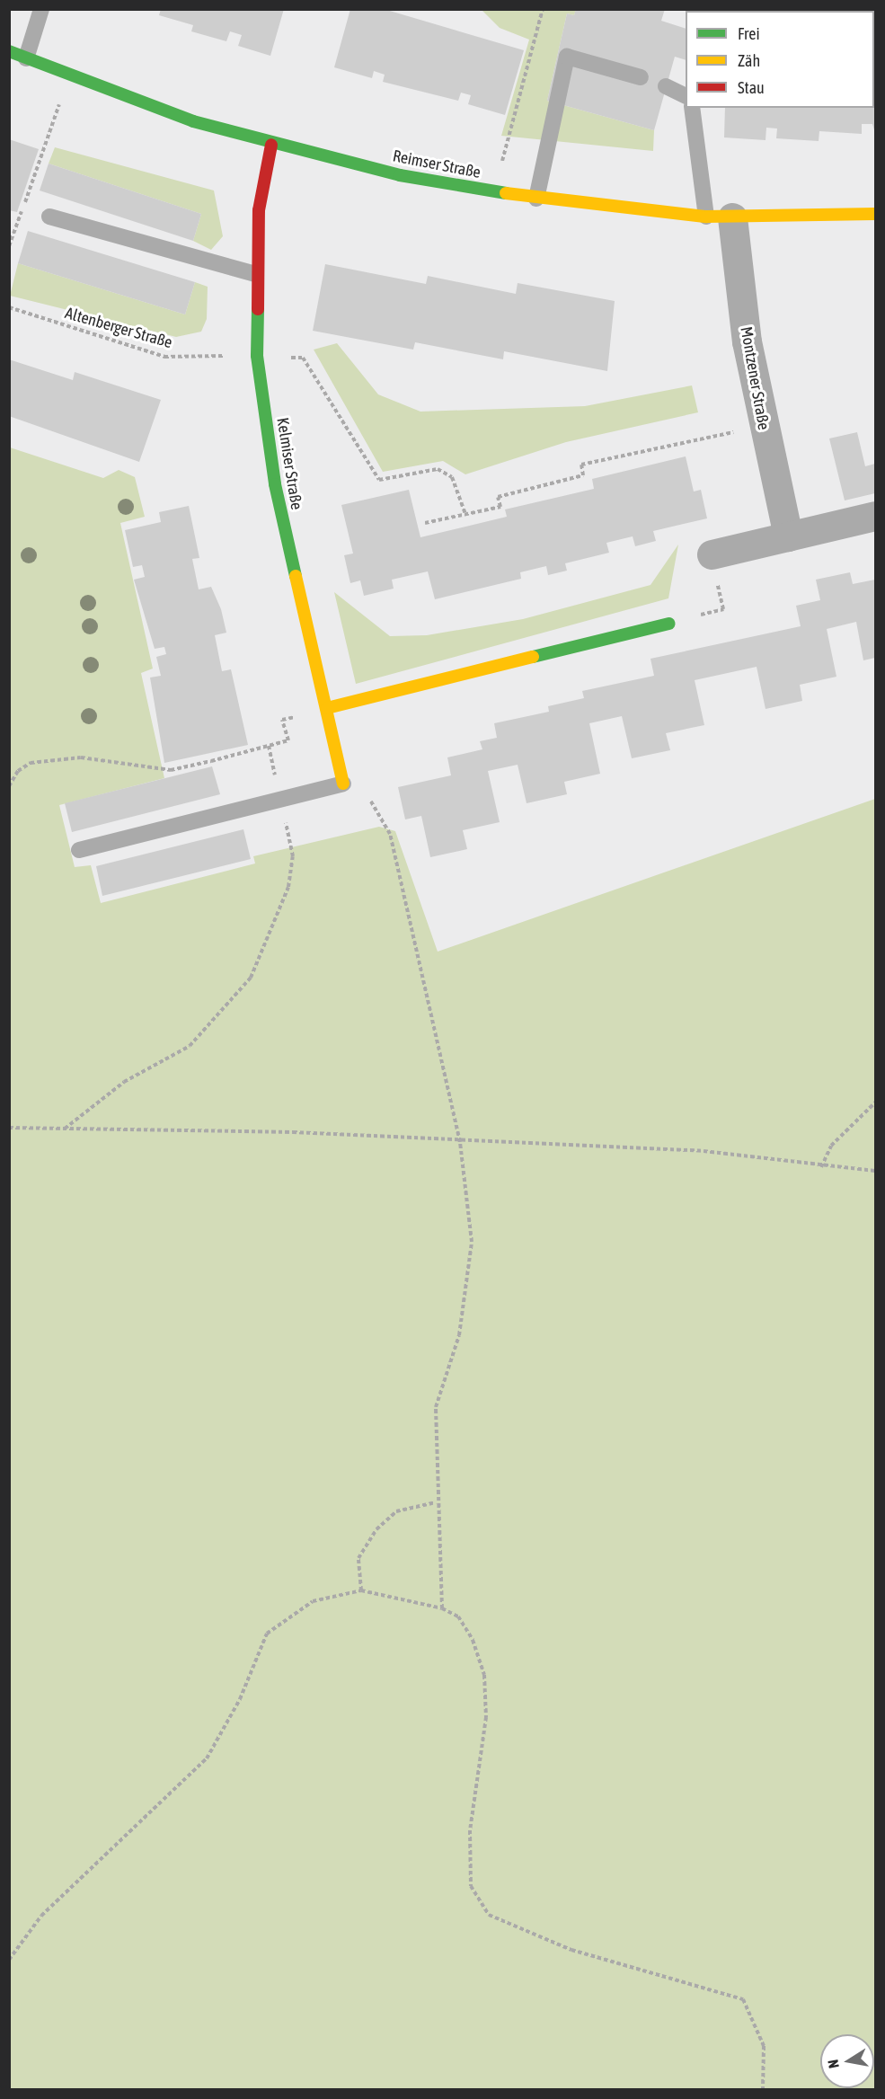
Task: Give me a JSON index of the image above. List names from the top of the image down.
{
  "streets": {
    "street": ["Reimser Straße", "Montzener Straße", "Kelmiser Straße"],
    "path": ["Altenberger Straße"]
  },
  "crossings": [
    ["Reimser Straße", "Montzener Straße"],
    ["Reimser Straße", "Kelmiser Straße"],
    ["Altenberger Straße", "Kelmiser Straße"]
  ],
  "legend": ["Frei", "Zäh", "Stau"],
  "north": "left"
}
